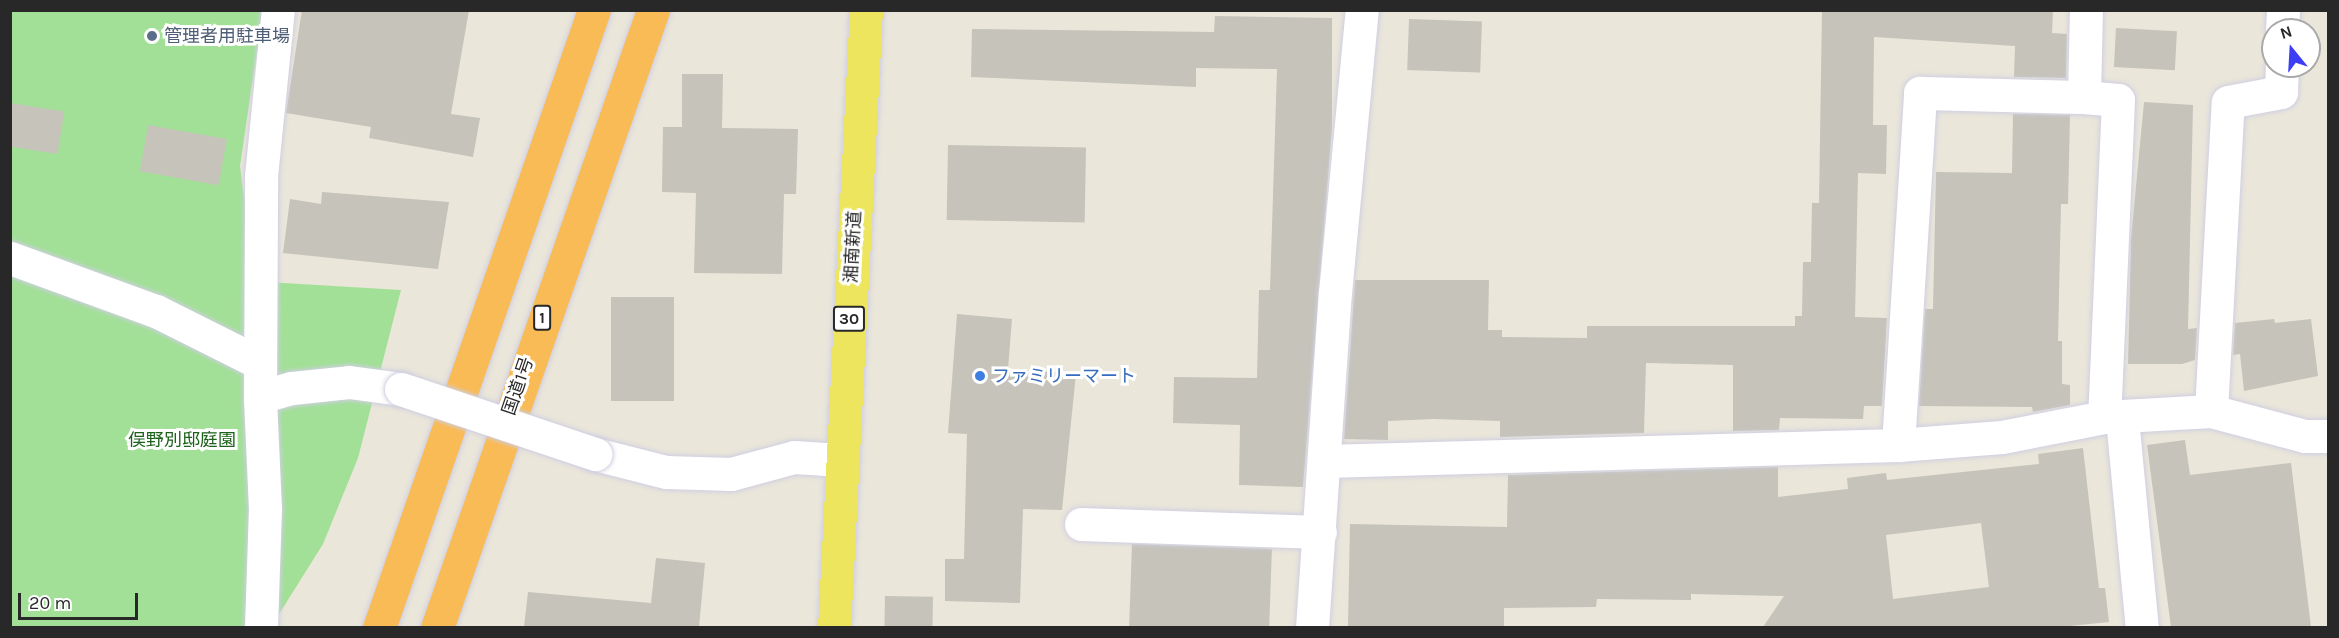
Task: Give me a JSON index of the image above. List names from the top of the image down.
{
  "streets": {
    "highway": ["1", "国道1号"],
    "main road": ["湘南新道", "30"]
  },
  "parks": ["俣野別邸庭園"],
  "places": ["管理者用駐車場", "ファミリーマート"],
  "scale_bar": "20 m",
  "north": "top"
}
